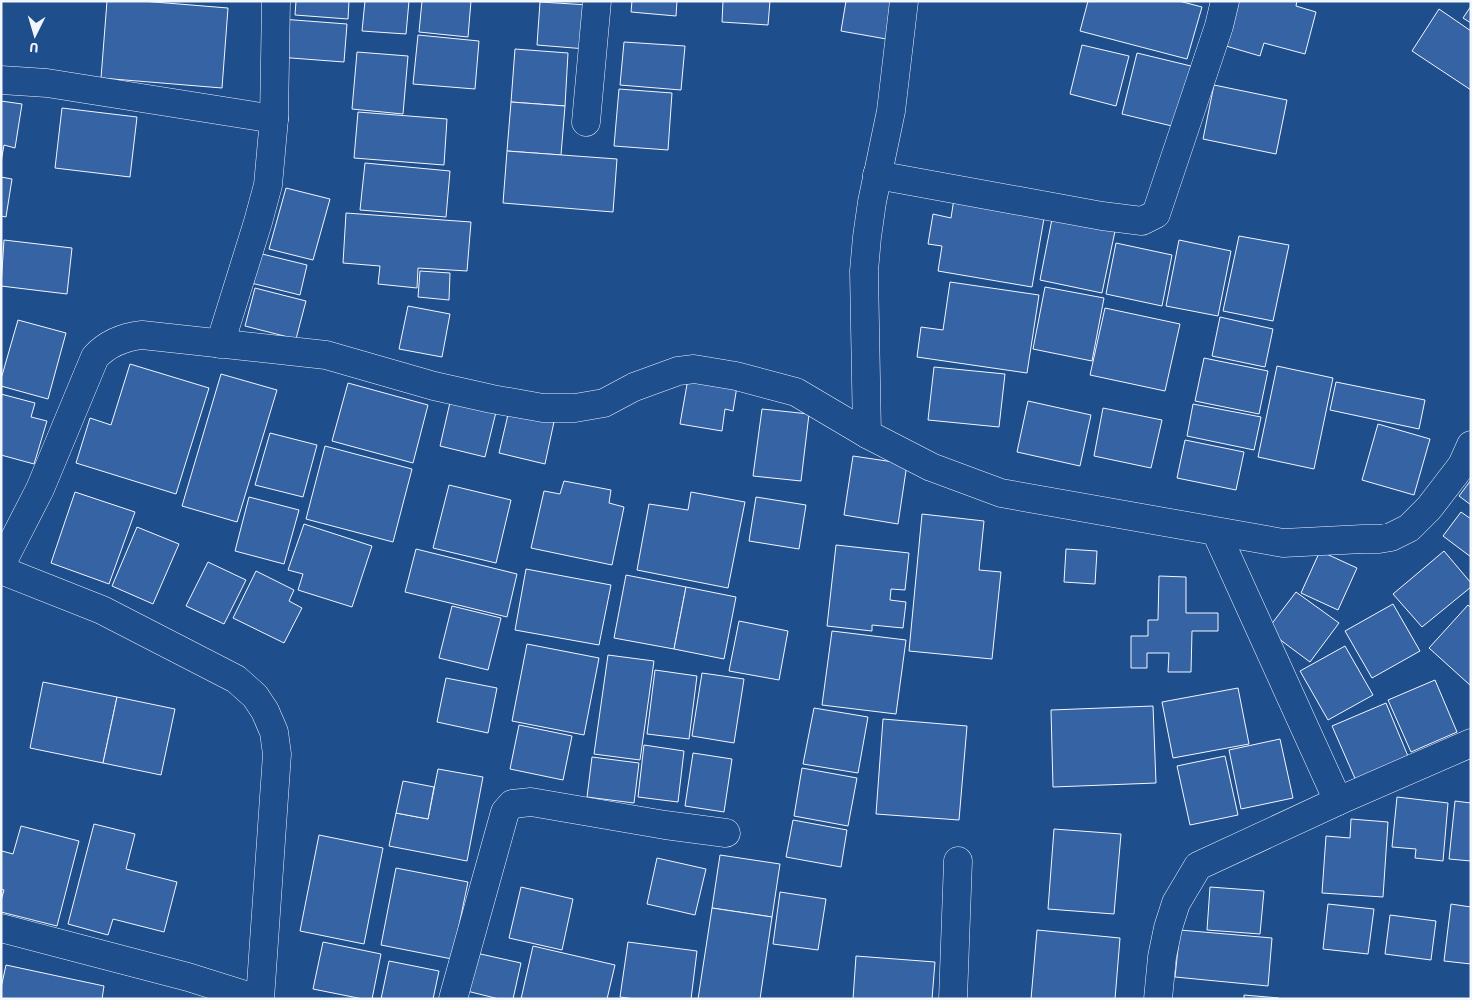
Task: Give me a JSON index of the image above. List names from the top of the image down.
{
  "north": "bottom"
}
